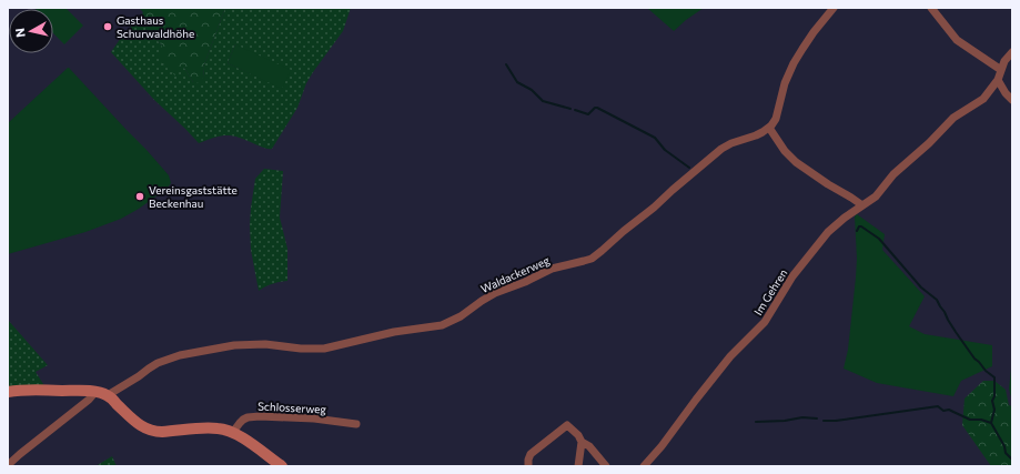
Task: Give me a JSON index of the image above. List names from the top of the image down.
{
  "streets": {
    "street": ["Waldackerweg", "Im Gehren", "Schlosserweg"]
  },
  "places": ["Gasthaus Schurwaldhöhe", "Vereinsgaststätte Beckenhau"],
  "north": "left"
}
